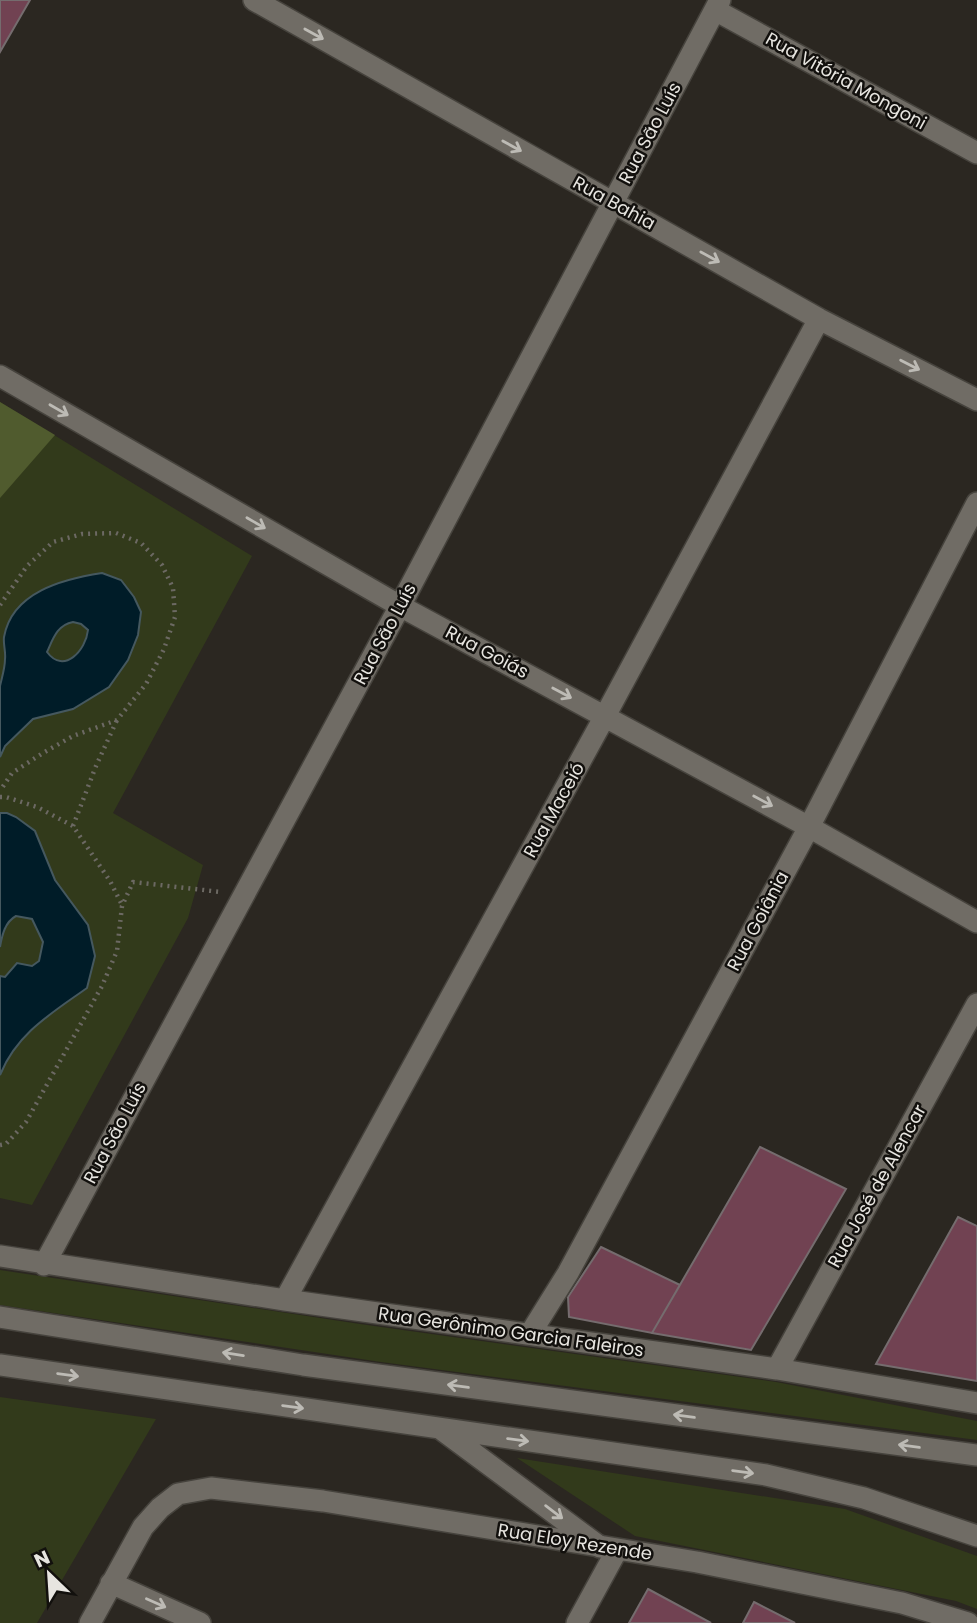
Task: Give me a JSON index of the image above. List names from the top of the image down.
{
  "streets": {
    "street": [
      "Rua Vitória Mongoni",
      "Rua São Luís",
      "Rua Bahia",
      "Rua Goiás",
      "Rua Maceió",
      "Rua Goiânia",
      "Rua José de Alencar",
      "Rua Gerônimo Garcia Faleiros",
      "Rua Eloy Rezende"
    ]
  },
  "crossings": [
    ["Rua Vitória Mongoni", "Rua São Luís"],
    ["Rua São Luís", "Rua Bahia"],
    ["Rua São Luís", "Rua Goiás"],
    ["Rua São Luís", "Rua Gerônimo Garcia Faleiros"],
    ["Rua Bahia", "Rua Maceió"],
    ["Rua Goiás", "Rua Maceió"],
    ["Rua Goiás", "Rua Goiânia"],
    ["Rua Maceió", "Rua Gerônimo Garcia Faleiros"],
    ["Rua Goiânia", "Rua Gerônimo Garcia Faleiros"],
    ["Rua José de Alencar", "Rua Gerônimo Garcia Faleiros"]
  ],
  "one_way": ["Rua Bahia", "Rua Goiás"],
  "north": "top left"
}
